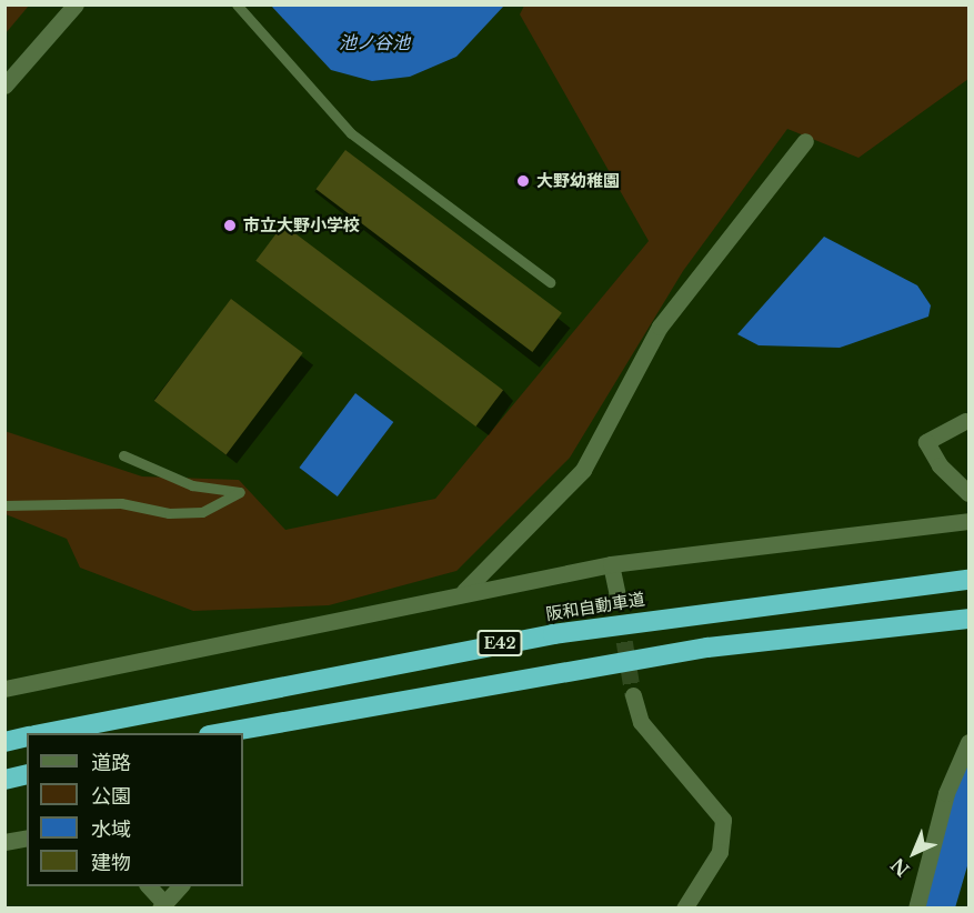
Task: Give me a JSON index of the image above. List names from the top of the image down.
{
  "streets": {
    "highway": ["阪和自動車道", "E42"]
  },
  "water": ["池ノ谷池"],
  "places": ["大野幼稚園", "市立大野小学校"],
  "legend": [
    "道路",
    "公園",
    "水域",
    "建物"
  ],
  "north": "bottom left"
}
